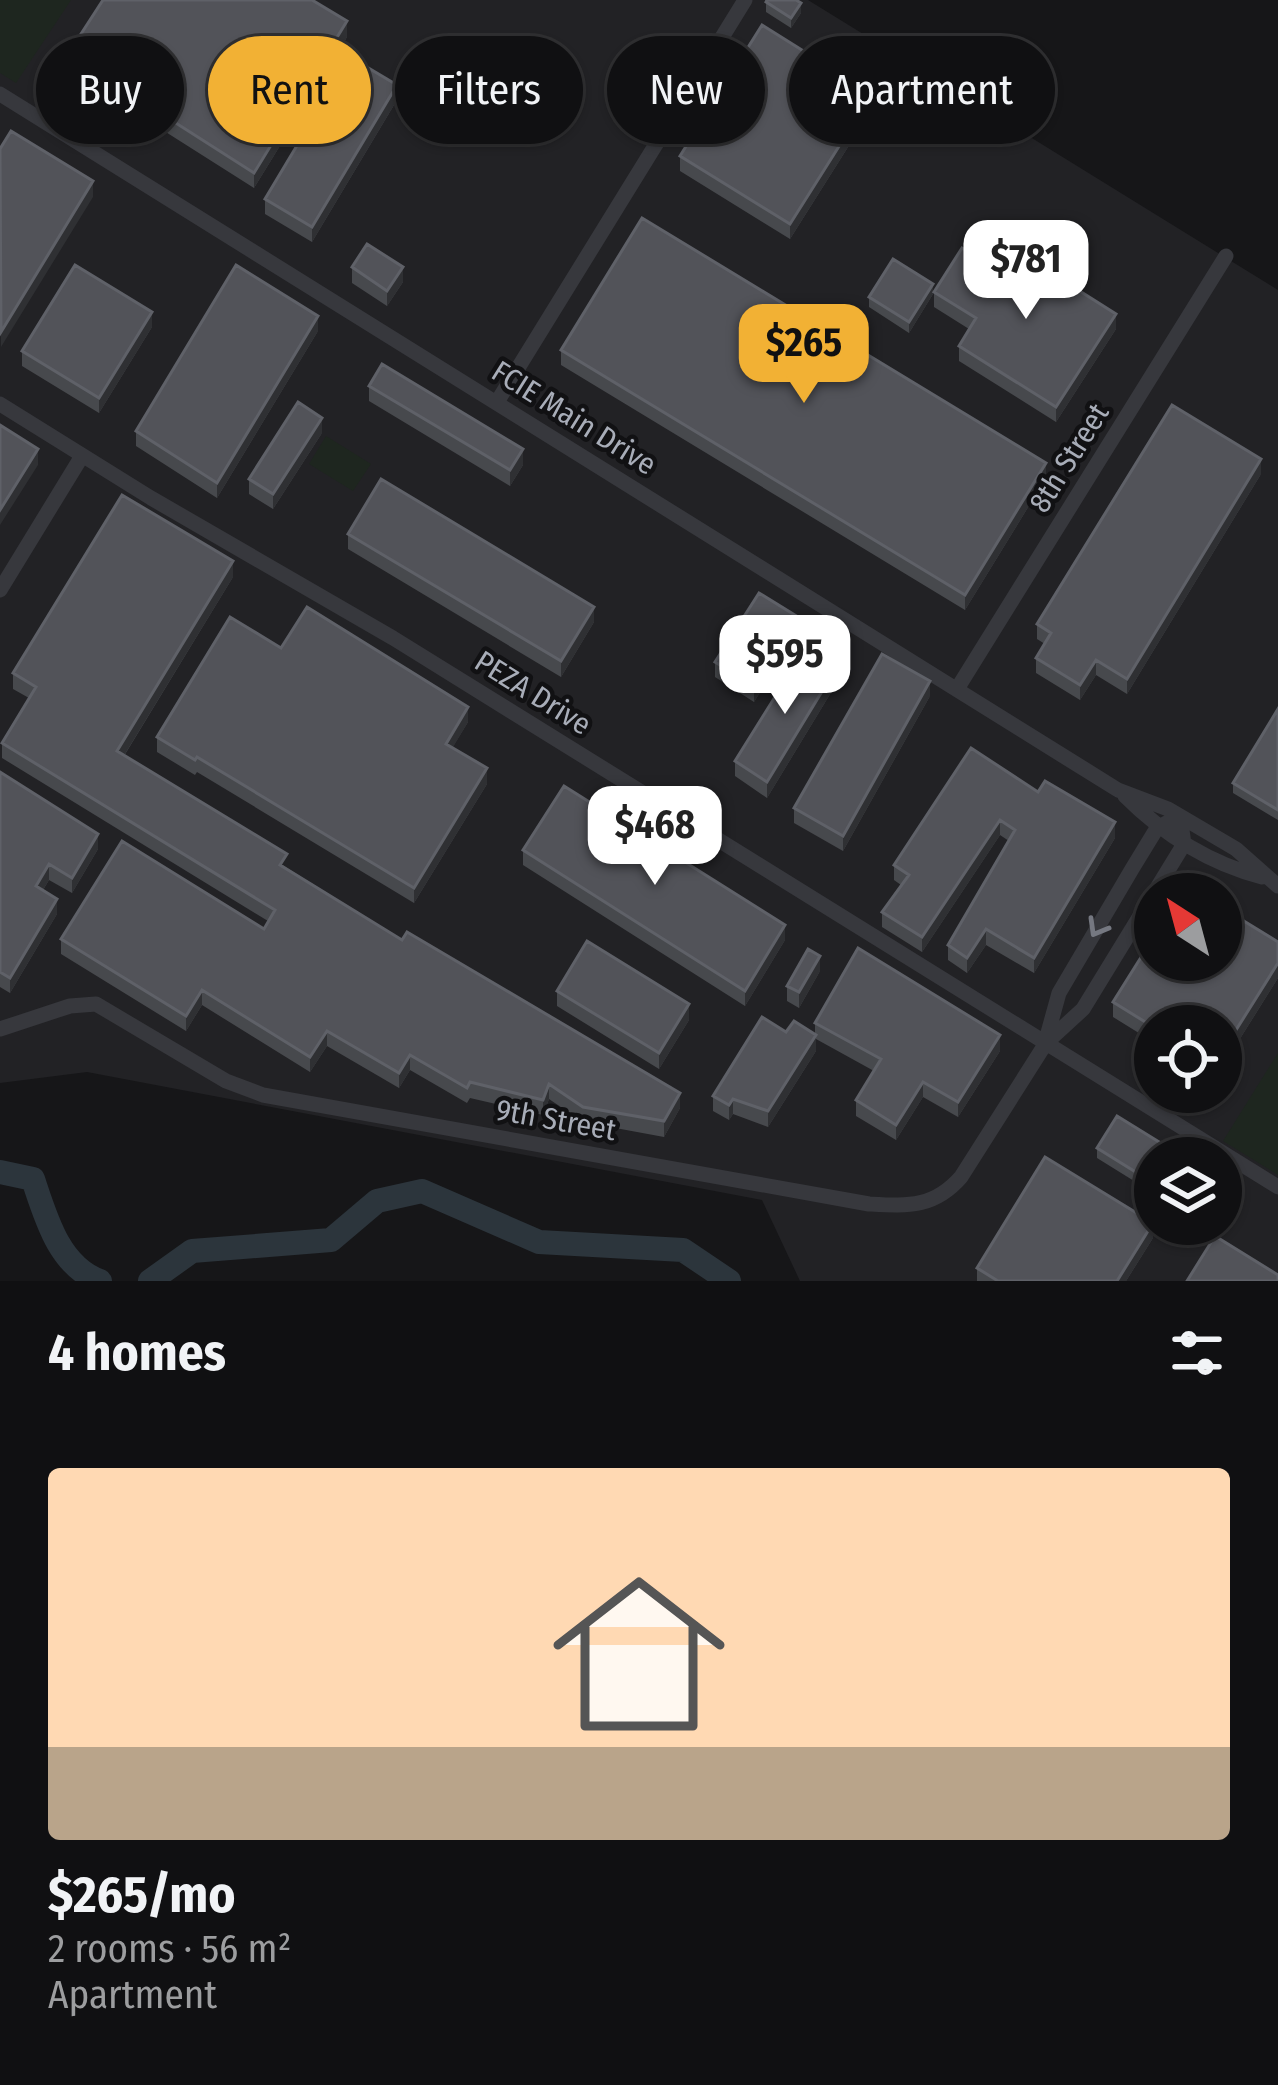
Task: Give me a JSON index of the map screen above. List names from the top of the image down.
{
  "streets": {
    "street": [
      "FCIE Main Drive",
      "8th Street",
      "PEZA Drive",
      "9th Street"
    ]
  },
  "crossings": [
    ["FCIE Main Drive", "8th Street"],
    ["FCIE Main Drive", "9th Street"],
    ["PEZA Drive", "9th Street"]
  ],
  "north": "top left",
  "page": {
    "chip": [
      "Buy",
      "Rent",
      "Filters",
      "New",
      "Apartment"
    ],
    "price": [
      "$781",
      "$265",
      "$595",
      "$468"
    ],
    "heading": "4 homes",
    "list": [
      {
        "name": "$265/mo",
        "note": "2 rooms · 56 m² · Apartment"
      }
    ]
  }
}
